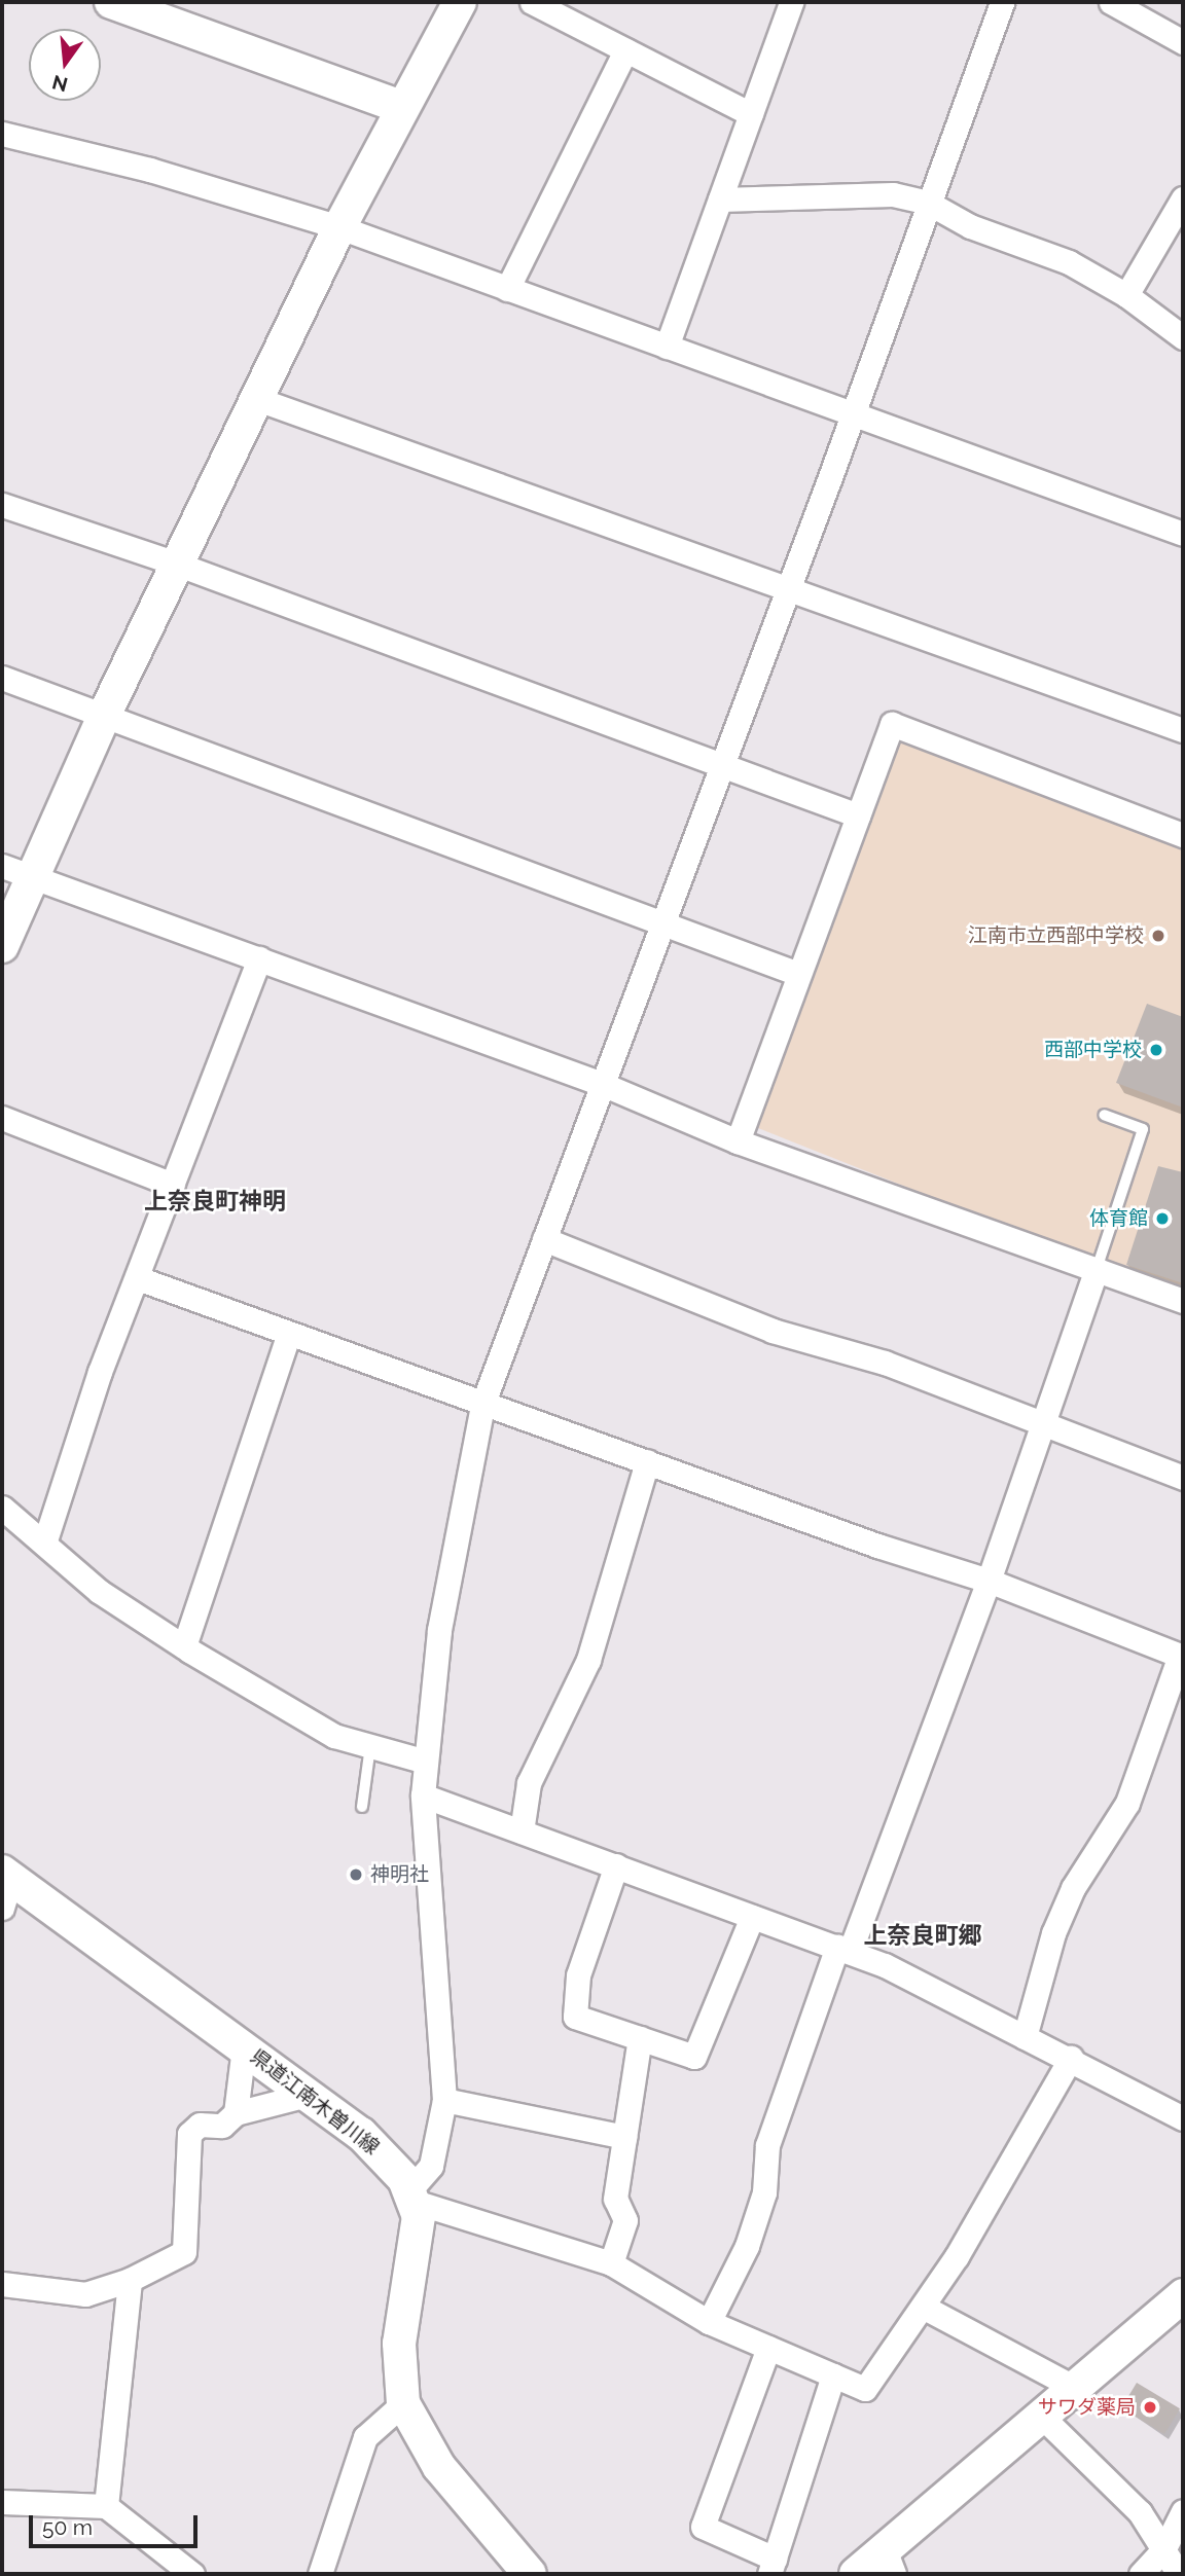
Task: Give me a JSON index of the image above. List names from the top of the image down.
{
  "streets": {
    "main road": ["県道江南木曽川線"]
  },
  "districts": ["上奈良町神明", "上奈良町郷"],
  "places": [
    "江南市立西部中学校",
    "西部中学校",
    "体育館",
    "神明社",
    "サワダ薬局"
  ],
  "scale_bar": "50 m",
  "north": "bottom"
}
